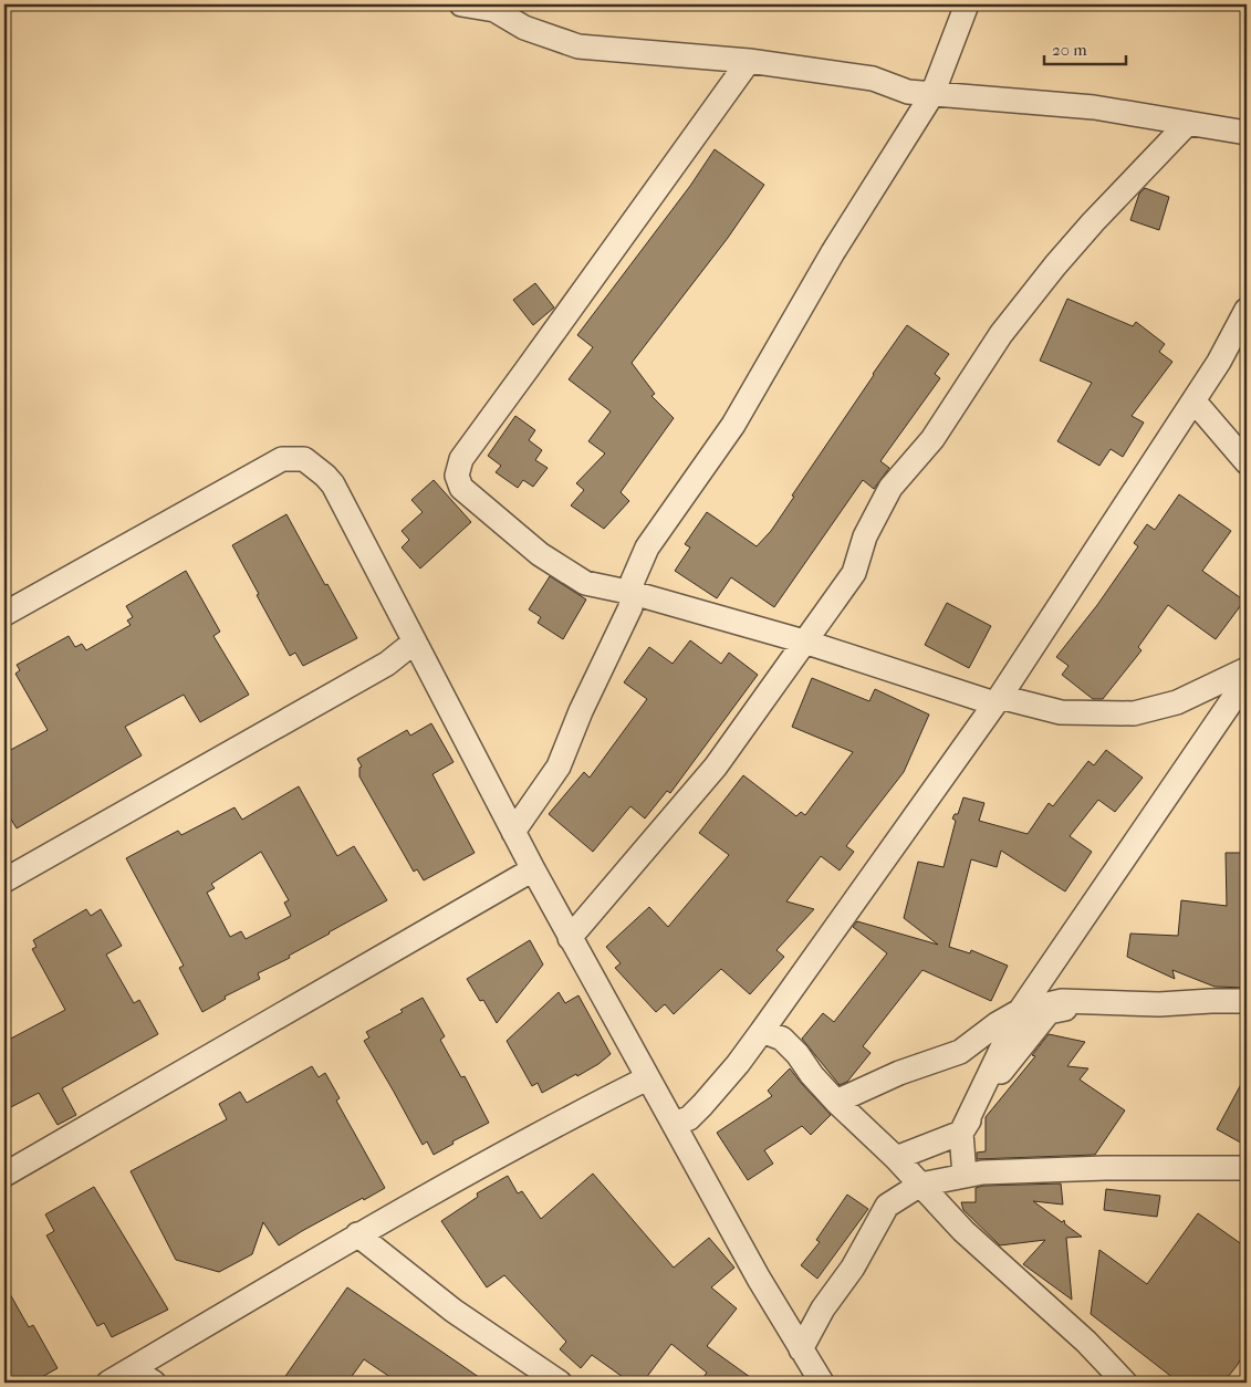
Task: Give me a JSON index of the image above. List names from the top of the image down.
{
  "scale_bar": "20 m"
}
